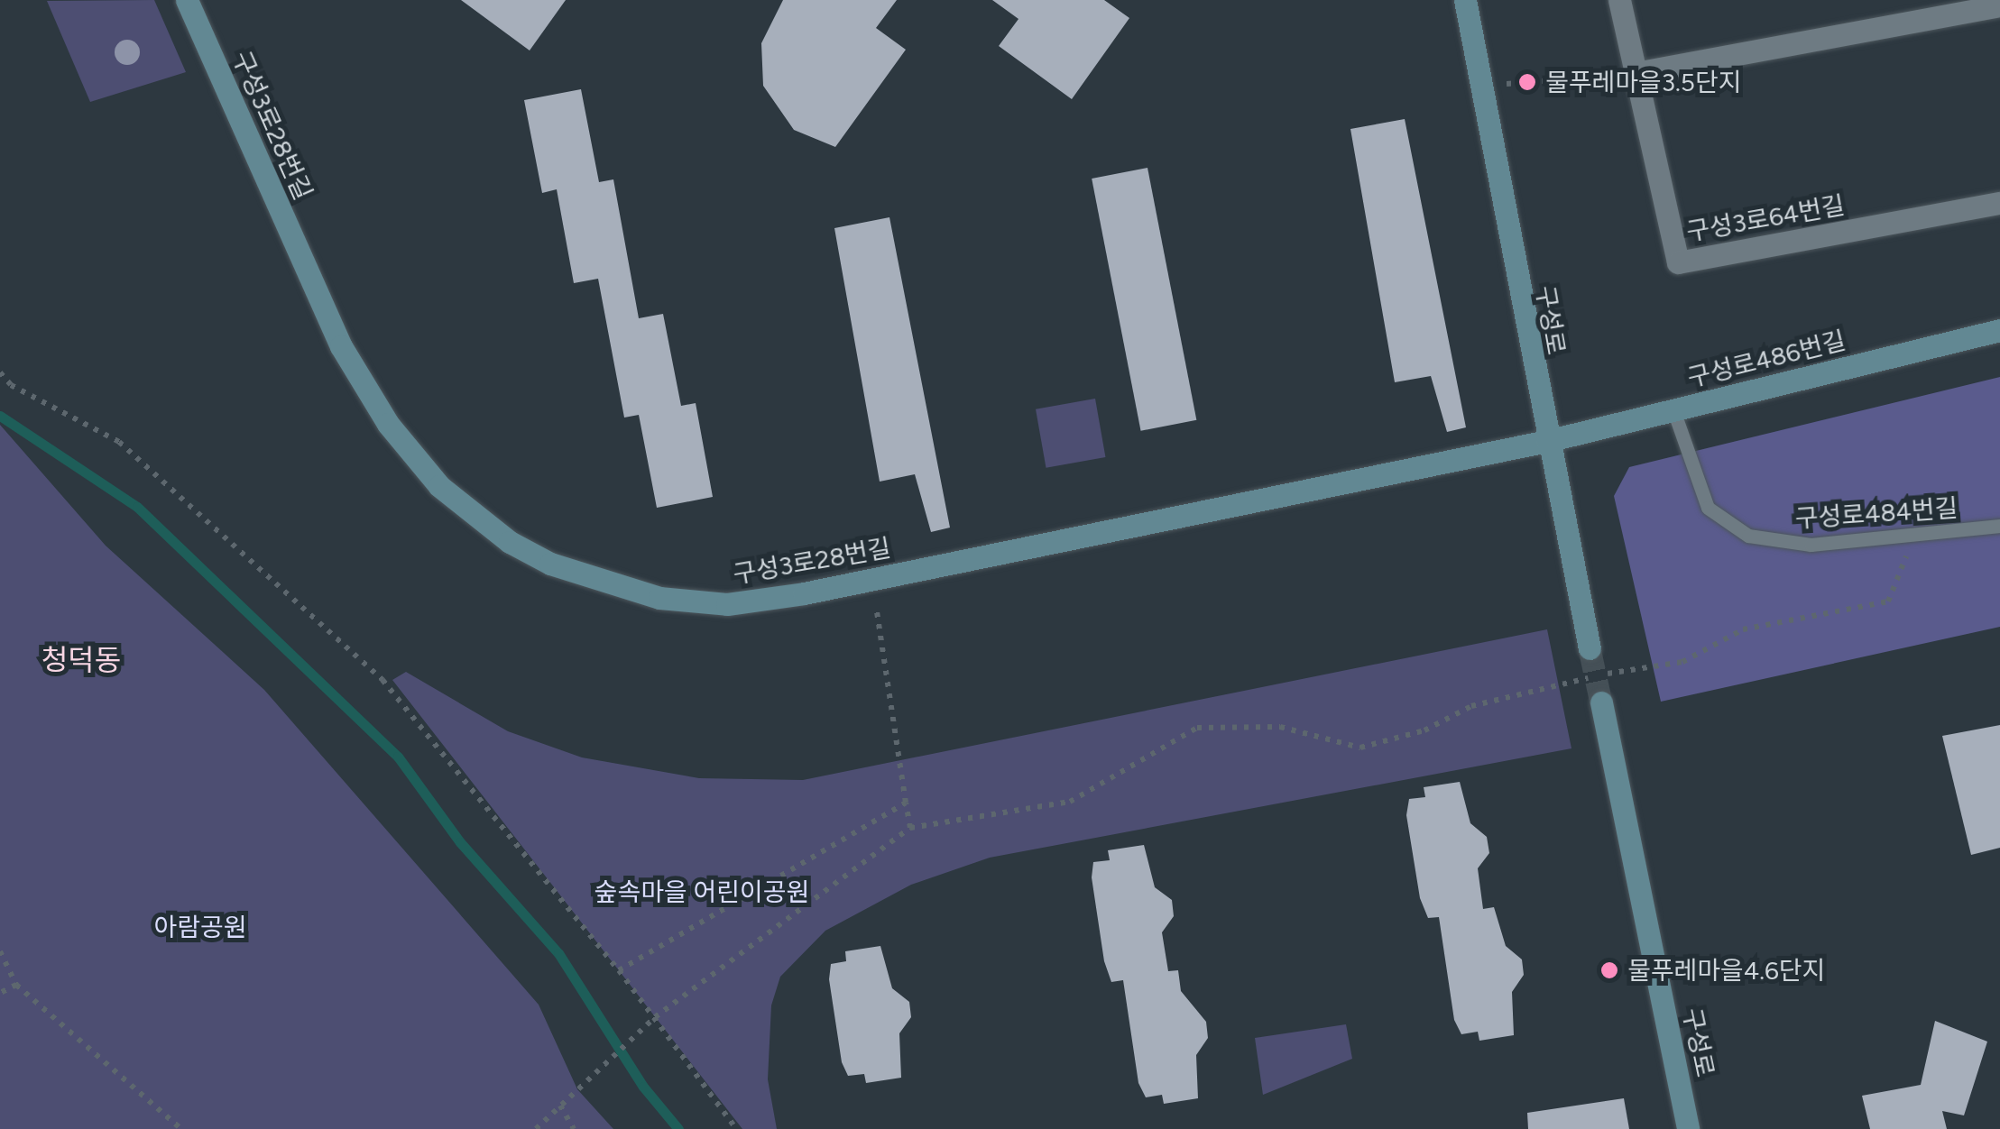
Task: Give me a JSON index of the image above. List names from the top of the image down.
{
  "streets": {
    "street": [
      "구성3로28번길",
      "구성3로64번길",
      "구성로",
      "구성로486번길"
    ],
    "lane": ["구성로484번길"]
  },
  "crossings": [
    ["구성3로28번길", "구성로"],
    ["구성3로28번길", "구성로486번길"],
    ["구성로", "구성로486번길"],
    ["구성로486번길", "구성로484번길"]
  ],
  "districts": ["청덕동"],
  "parks": ["숲속마을 어린이공원", "아람공원"],
  "places": ["물푸레마을3.5단지", "물푸레마을4.6단지"]
}
